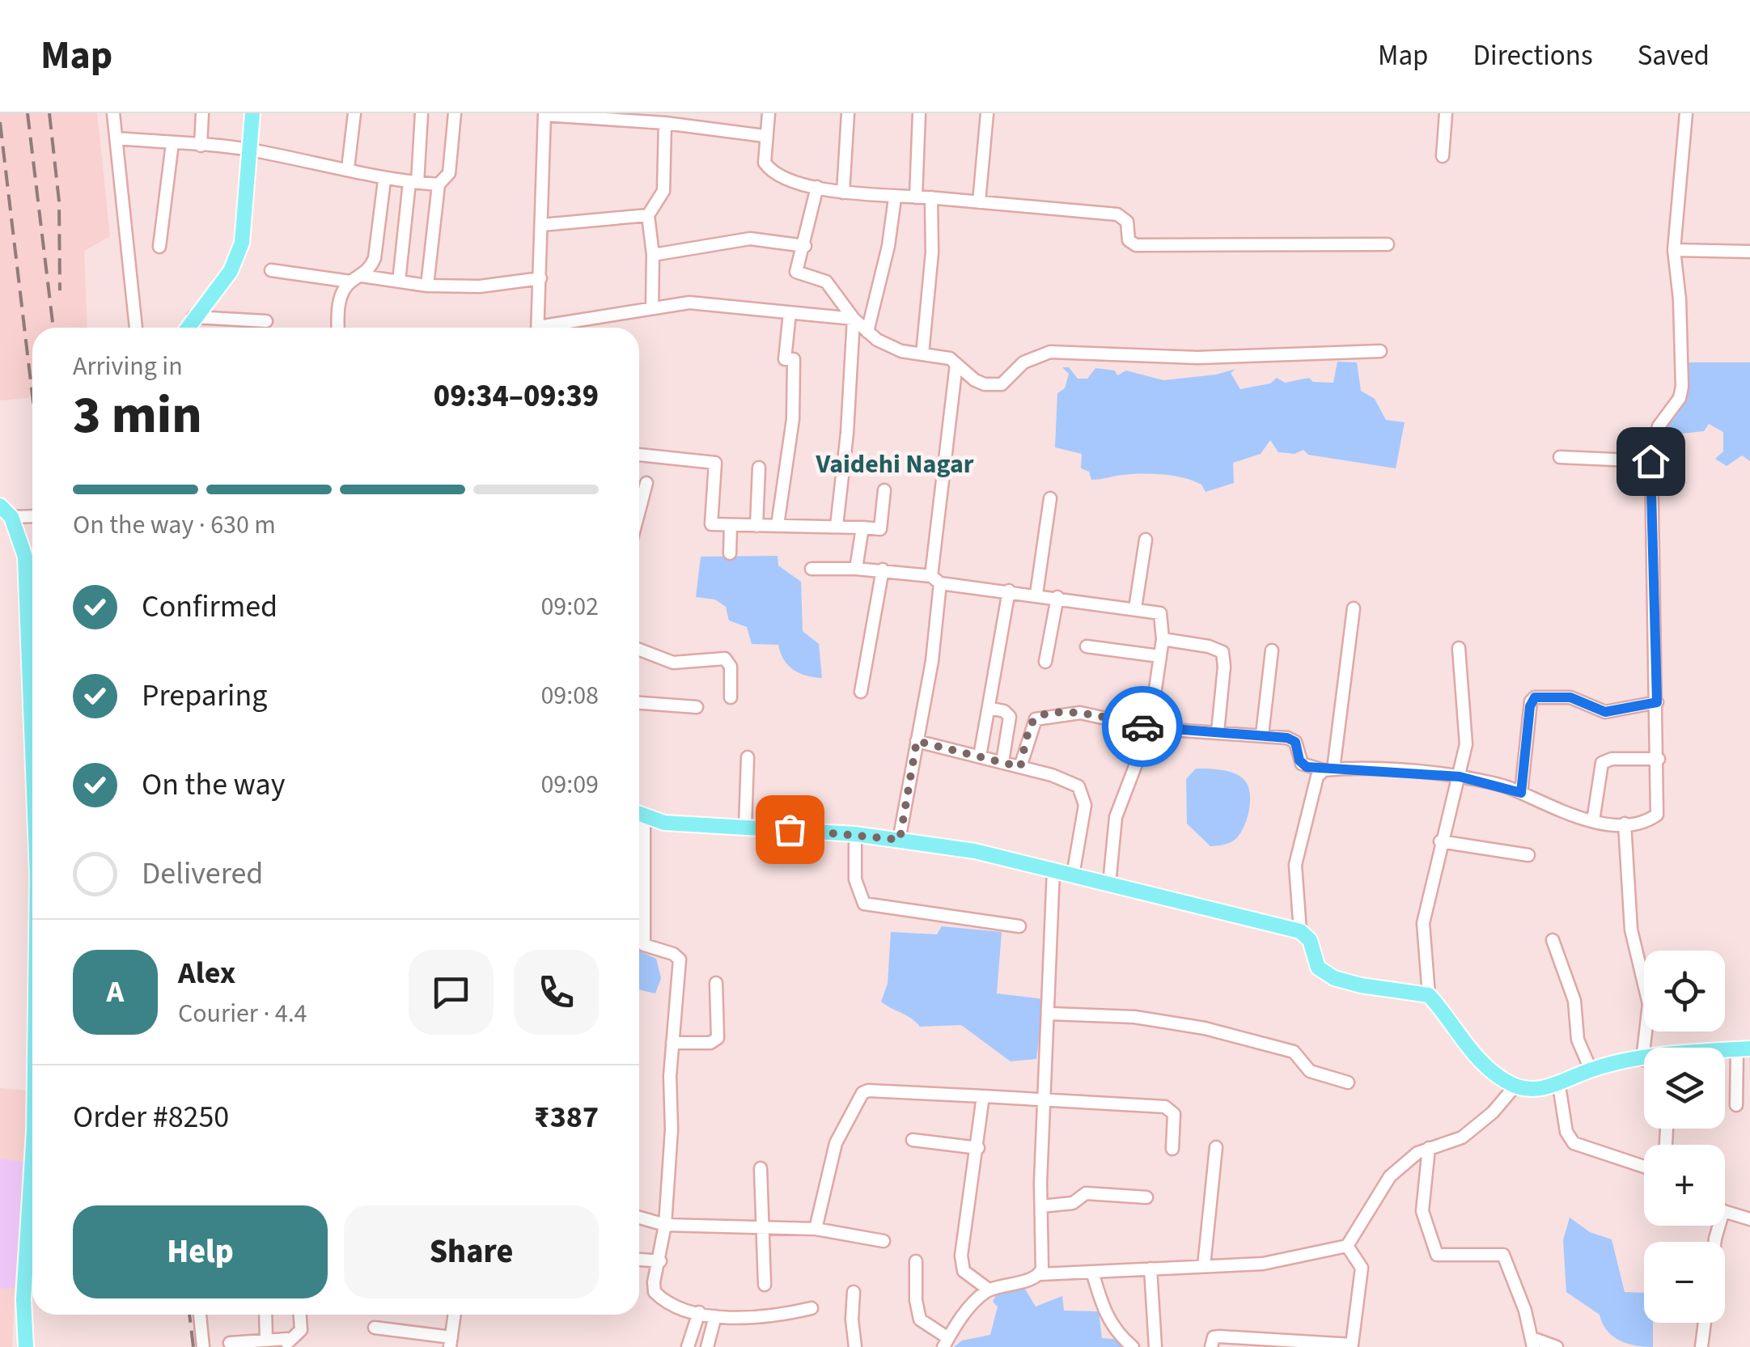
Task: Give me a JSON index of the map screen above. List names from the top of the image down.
{
  "districts": ["Vaidehi Nagar"],
  "page": {
    "header": "Map",
    "nav": ["Map", "Directions", "Saved"],
    "heading": ["3 min", "Arriving in", "09:34–09:39"],
    "panel": [
      "Alex",
      "Courier · 4.4",
      "Order #8250",
      "₹387"
    ],
    "bar": "On the way · 630 m",
    "list": [
      ["Confirmed", "09:02"],
      ["Preparing", "09:08"],
      ["On the way", "09:09"],
      "Delivered"
    ],
    "round": "A",
    "map_buttons": ["+", "−"],
    "buttons": ["Help", "Share"]
  }
}
